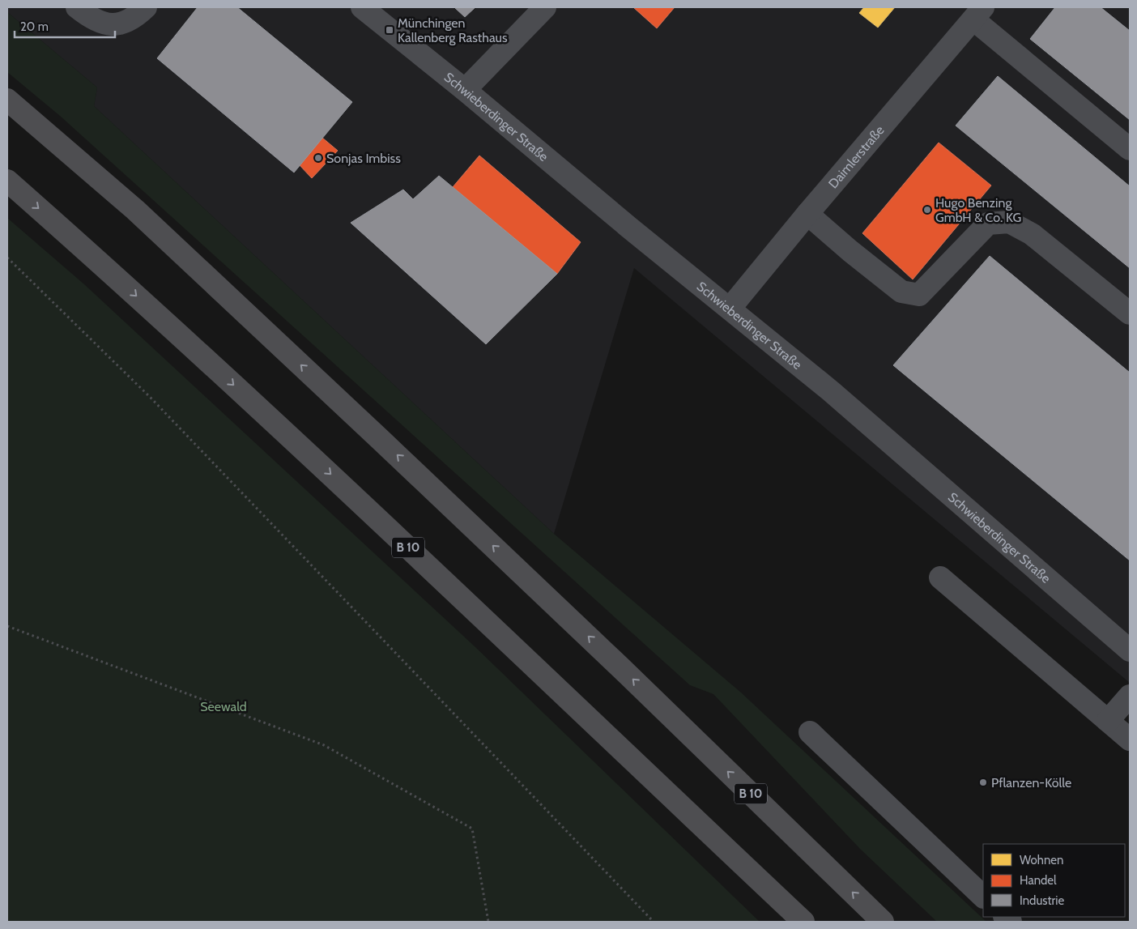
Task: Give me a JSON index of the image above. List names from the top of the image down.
{
  "streets": {
    "highway": ["B 10"],
    "street": ["Schwieberdinger Straße", "Daimlerstraße"]
  },
  "crossings": [
    ["Schwieberdinger Straße", "Daimlerstraße"]
  ],
  "parks": ["Seewald"],
  "places": {
    "transit": ["Münchingen Kallenberg Rasthaus"],
    "other": ["Sonjas Imbiss", "Hugo Benzing GmbH & Co. KG", "Pflanzen-Kölle"]
  },
  "legend": ["Wohnen", "Handel", "Industrie"],
  "scale_bar": "20 m"
}
